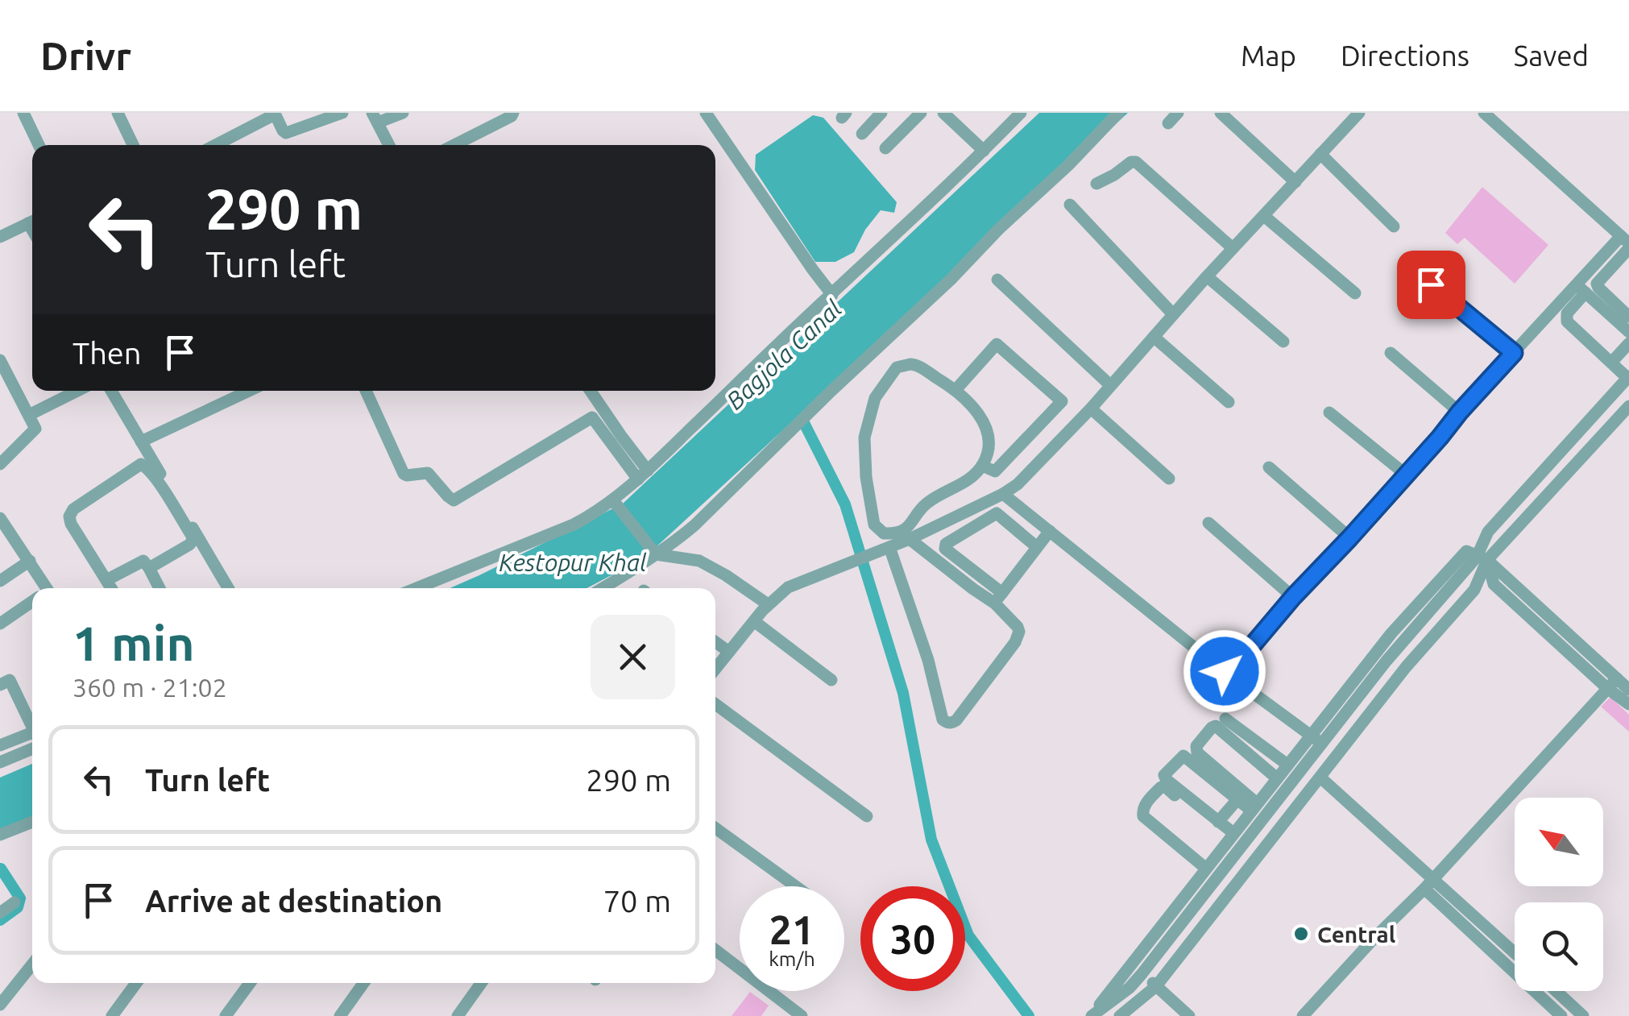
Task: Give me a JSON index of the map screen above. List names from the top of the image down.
{
  "water": ["Bagjola Canal", "Kestopur Khal"],
  "places": ["Central"],
  "north": "top left",
  "page": {
    "header": "Drivr",
    "nav": ["Map", "Directions", "Saved"],
    "turn": ["290 m", "Turn left"],
    "then": "Then",
    "heading": ["1 min", "360 m · 21:02"],
    "list": [
      {
        "name": "Turn left",
        "value": "290 m"
      },
      {
        "name": "Arrive at destination",
        "value": "70 m"
      }
    ],
    "speed": "21 km/h",
    "limit": "30"
  }
}
